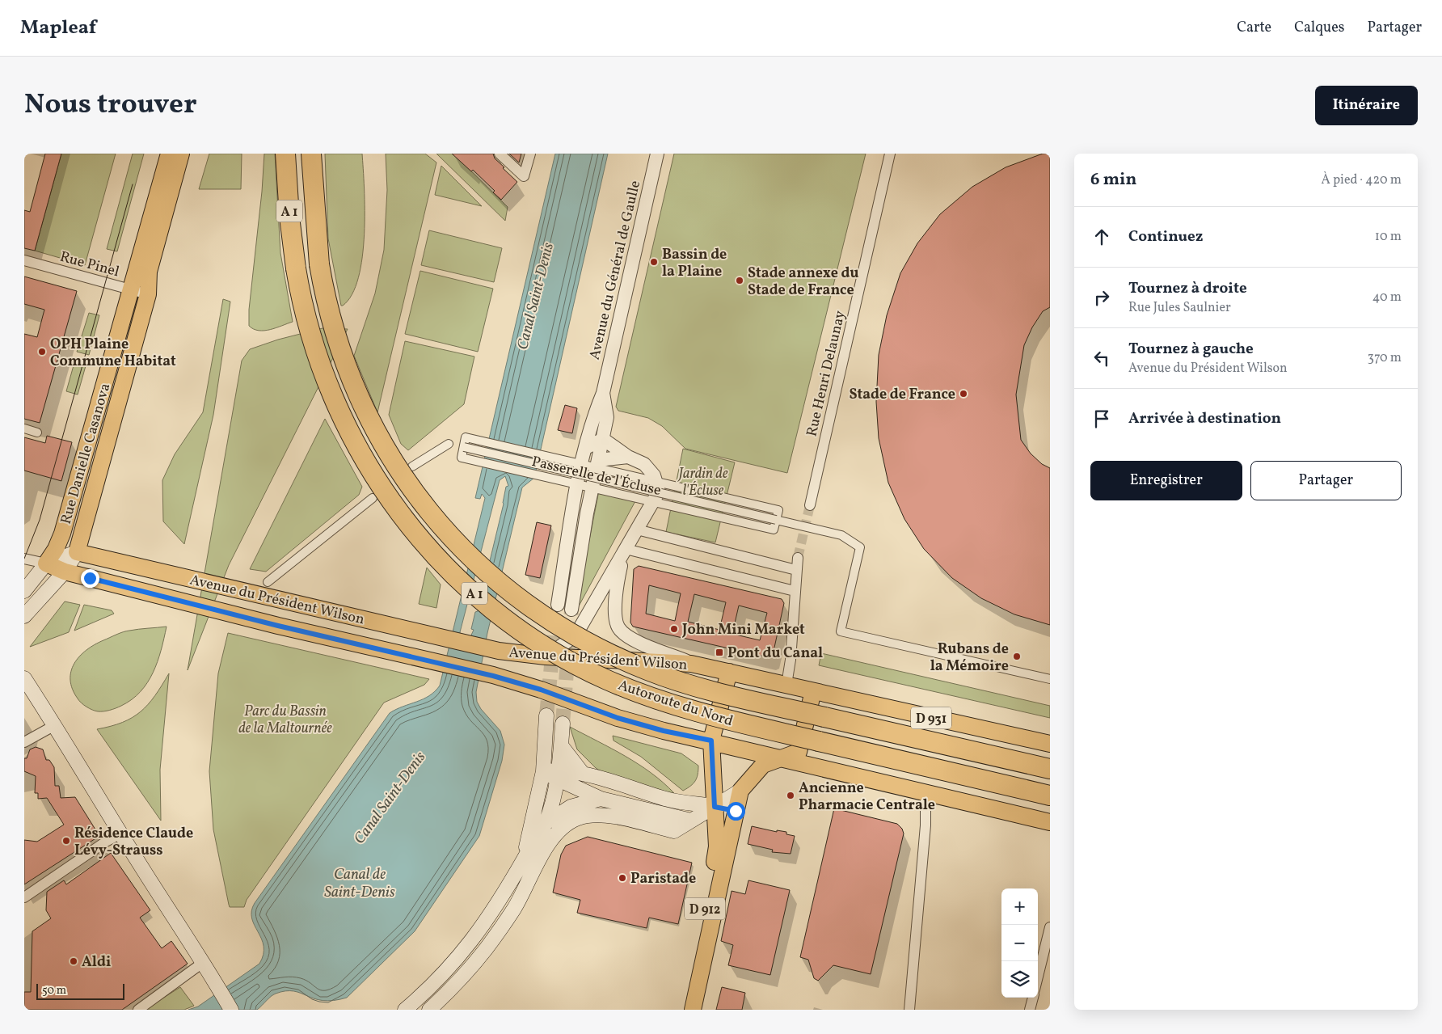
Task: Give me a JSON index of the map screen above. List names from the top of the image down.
{
  "streets": {
    "highway": ["A 1", "Autoroute du Nord"],
    "main road": [
      "Rue Danielle Casanova",
      "Avenue du Président Wilson",
      "D 931",
      "D 912"
    ],
    "street": [
      "Rue Pinel",
      "Avenue du Général de Gaulle",
      "Rue Henri Delaunay",
      "Passerelle de l'Écluse"
    ]
  },
  "crossings": [
    ["Rue Pinel", "Rue Danielle Casanova"],
    ["Rue Danielle Casanova", "Avenue du Président Wilson"],
    ["Avenue du Président Wilson", "D 912"]
  ],
  "water": ["Canal Saint-Denis", "Canal de Saint-Denis"],
  "parks": ["Jardin de l'Écluse", "Parc du Bassin de la Maltournée"],
  "places": {
    "other": [
      "Bassin de la Plaine",
      "Stade annexe du Stade de France",
      "OPH Plaine Commune Habitat",
      "Stade de France",
      "John Mini Market",
      "Rubans de la Mémoire",
      "Ancienne Pharmacie Centrale",
      "Résidence Claude Lévy-Strauss",
      "Paristade",
      "Aldi"
    ],
    "transit": ["Pont du Canal"]
  },
  "scale_bar": "50 m",
  "page": {
    "header": "Mapleaf",
    "nav": ["Carte", "Calques", "Partager"],
    "title": "Nous trouver",
    "buttons": [
      "Itinéraire",
      ["Enregistrer", "Partager"]
    ],
    "heading": ["6 min", "À pied · 420 m"],
    "list": [
      ["Continuez", "10 m"],
      ["Tournez à droite", "Rue Jules Saulnier", "40 m"],
      ["Tournez à gauche", "Avenue du Président Wilson", "370 m"],
      "Arrivée à destination"
    ],
    "map_buttons": ["+", "−"],
    "scale": "50 m"
  }
}
